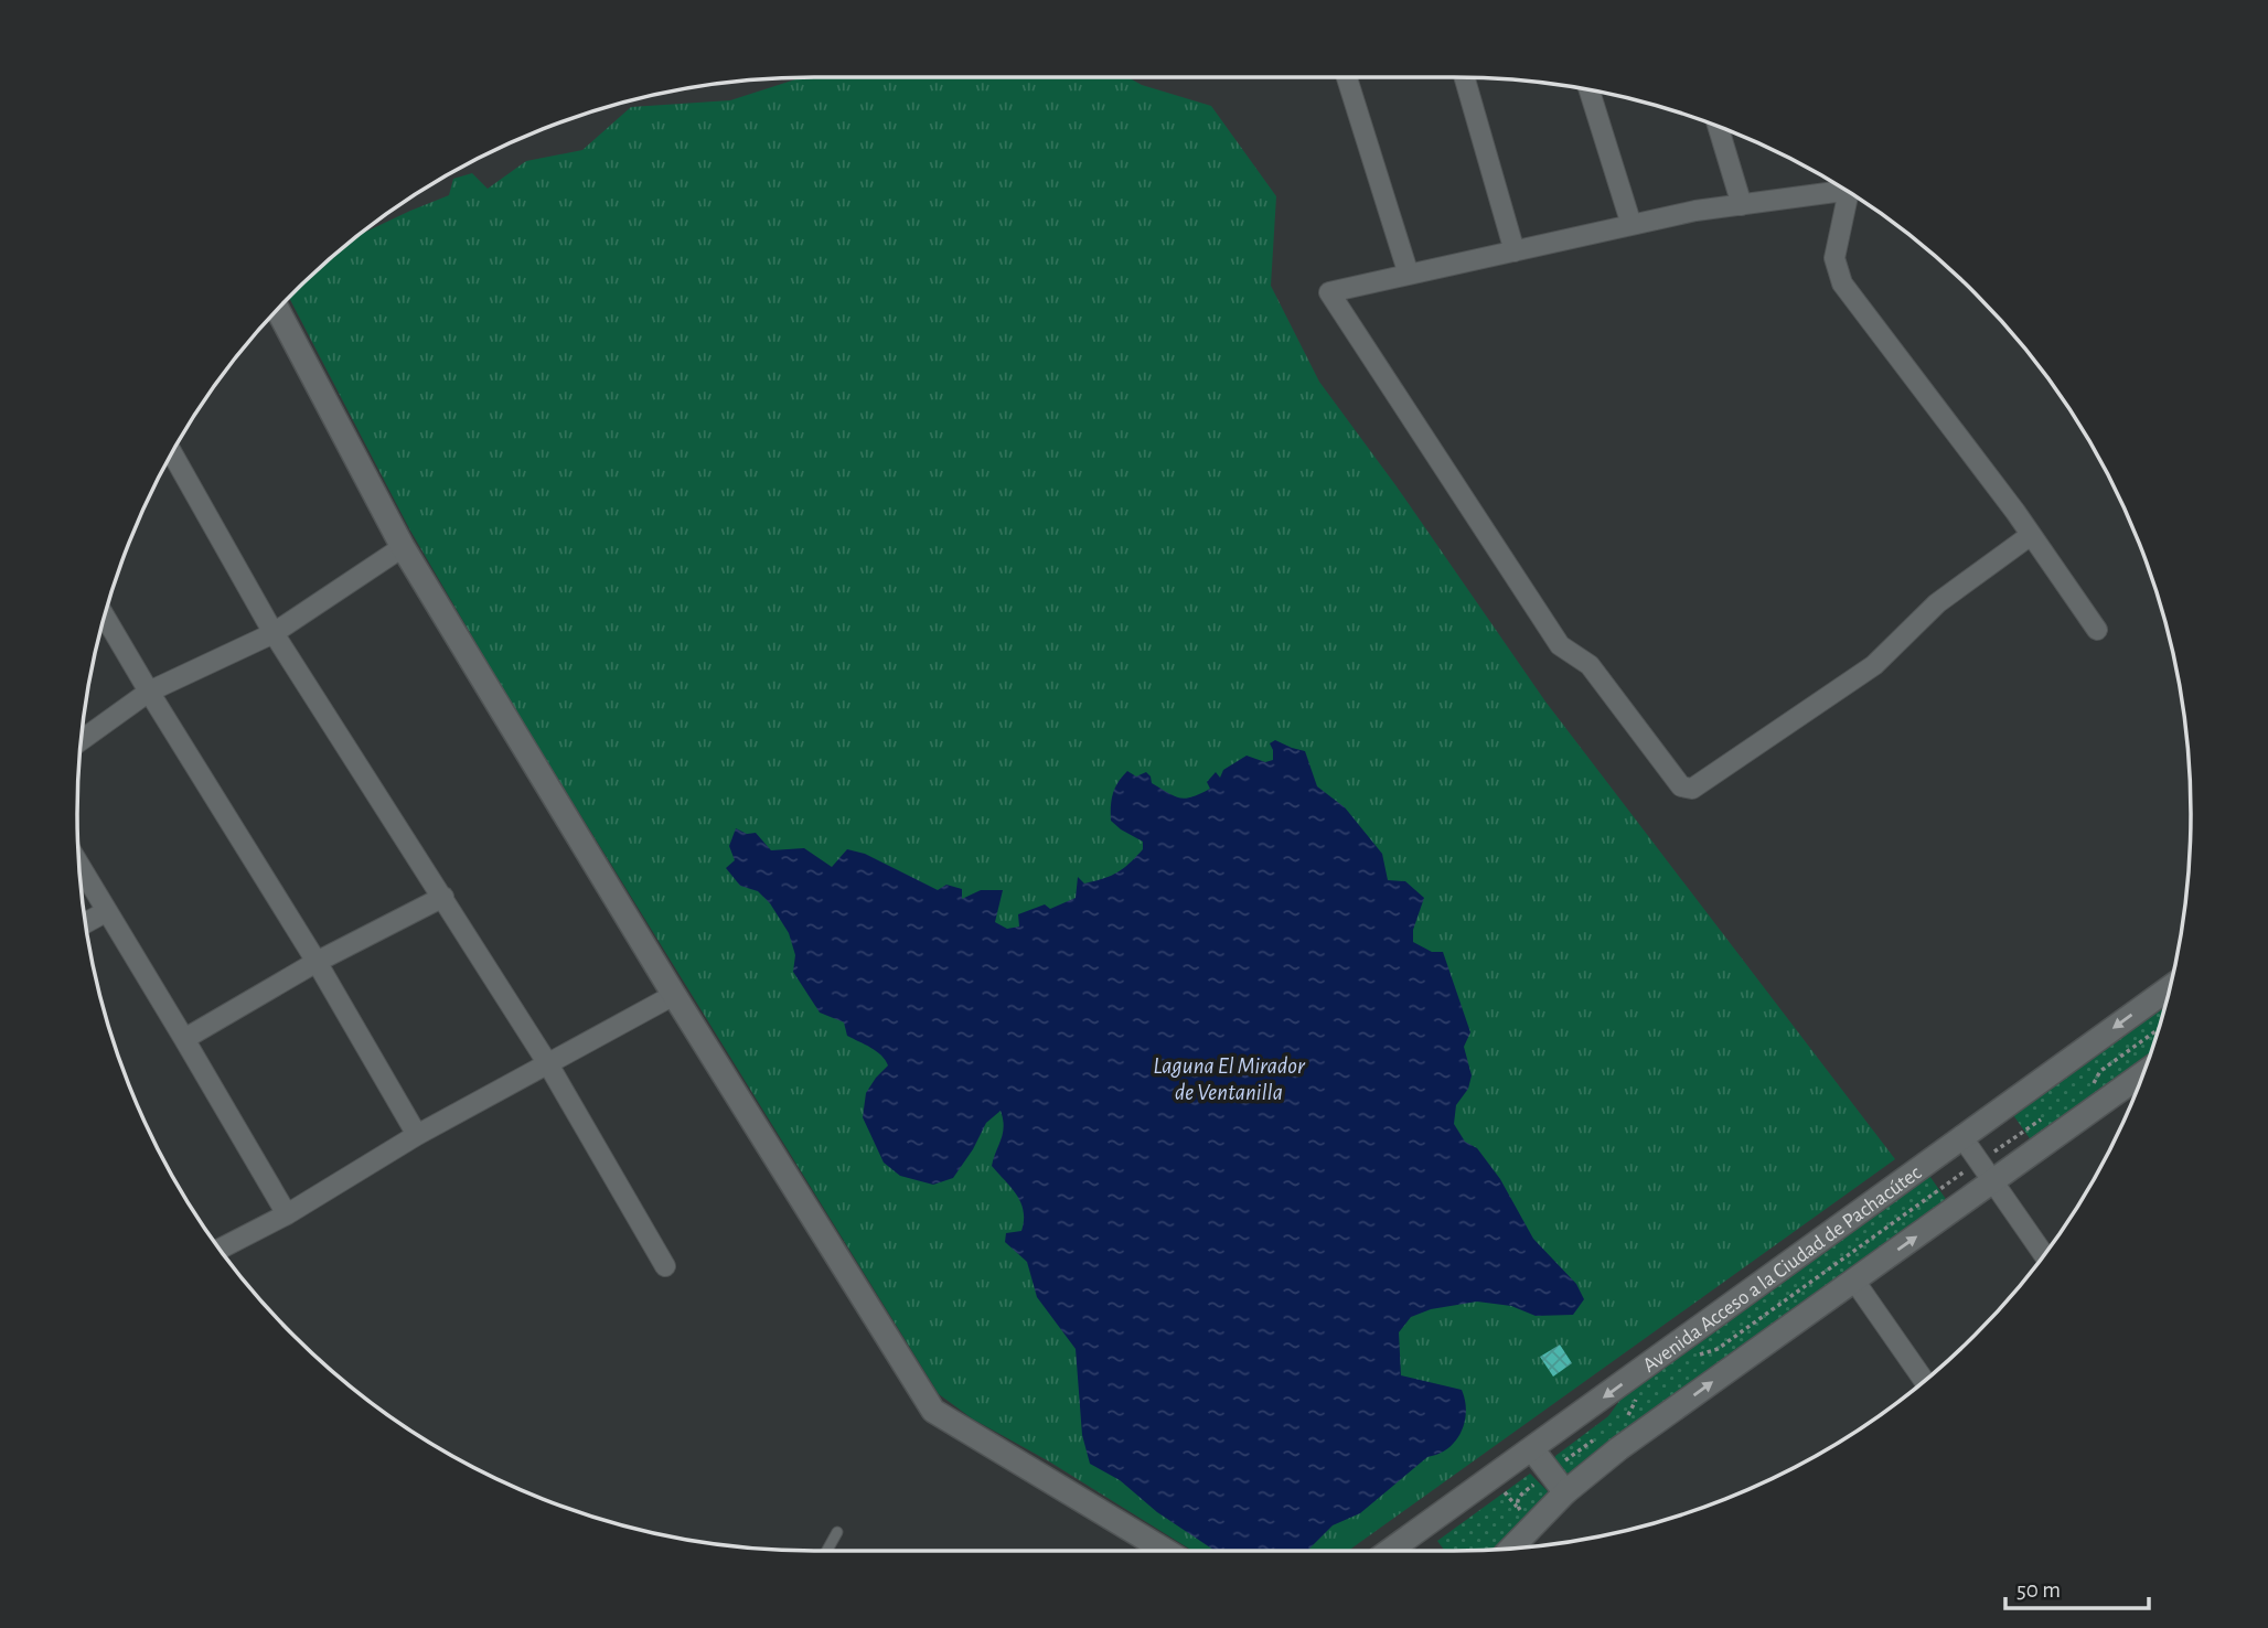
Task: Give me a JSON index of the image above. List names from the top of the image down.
{
  "streets": {
    "main road": ["Avenida Acceso a la Ciudad de Pachacútec"]
  },
  "water": ["Laguna El Mirador de Ventanilla"],
  "scale_bar": "50 m"
}
